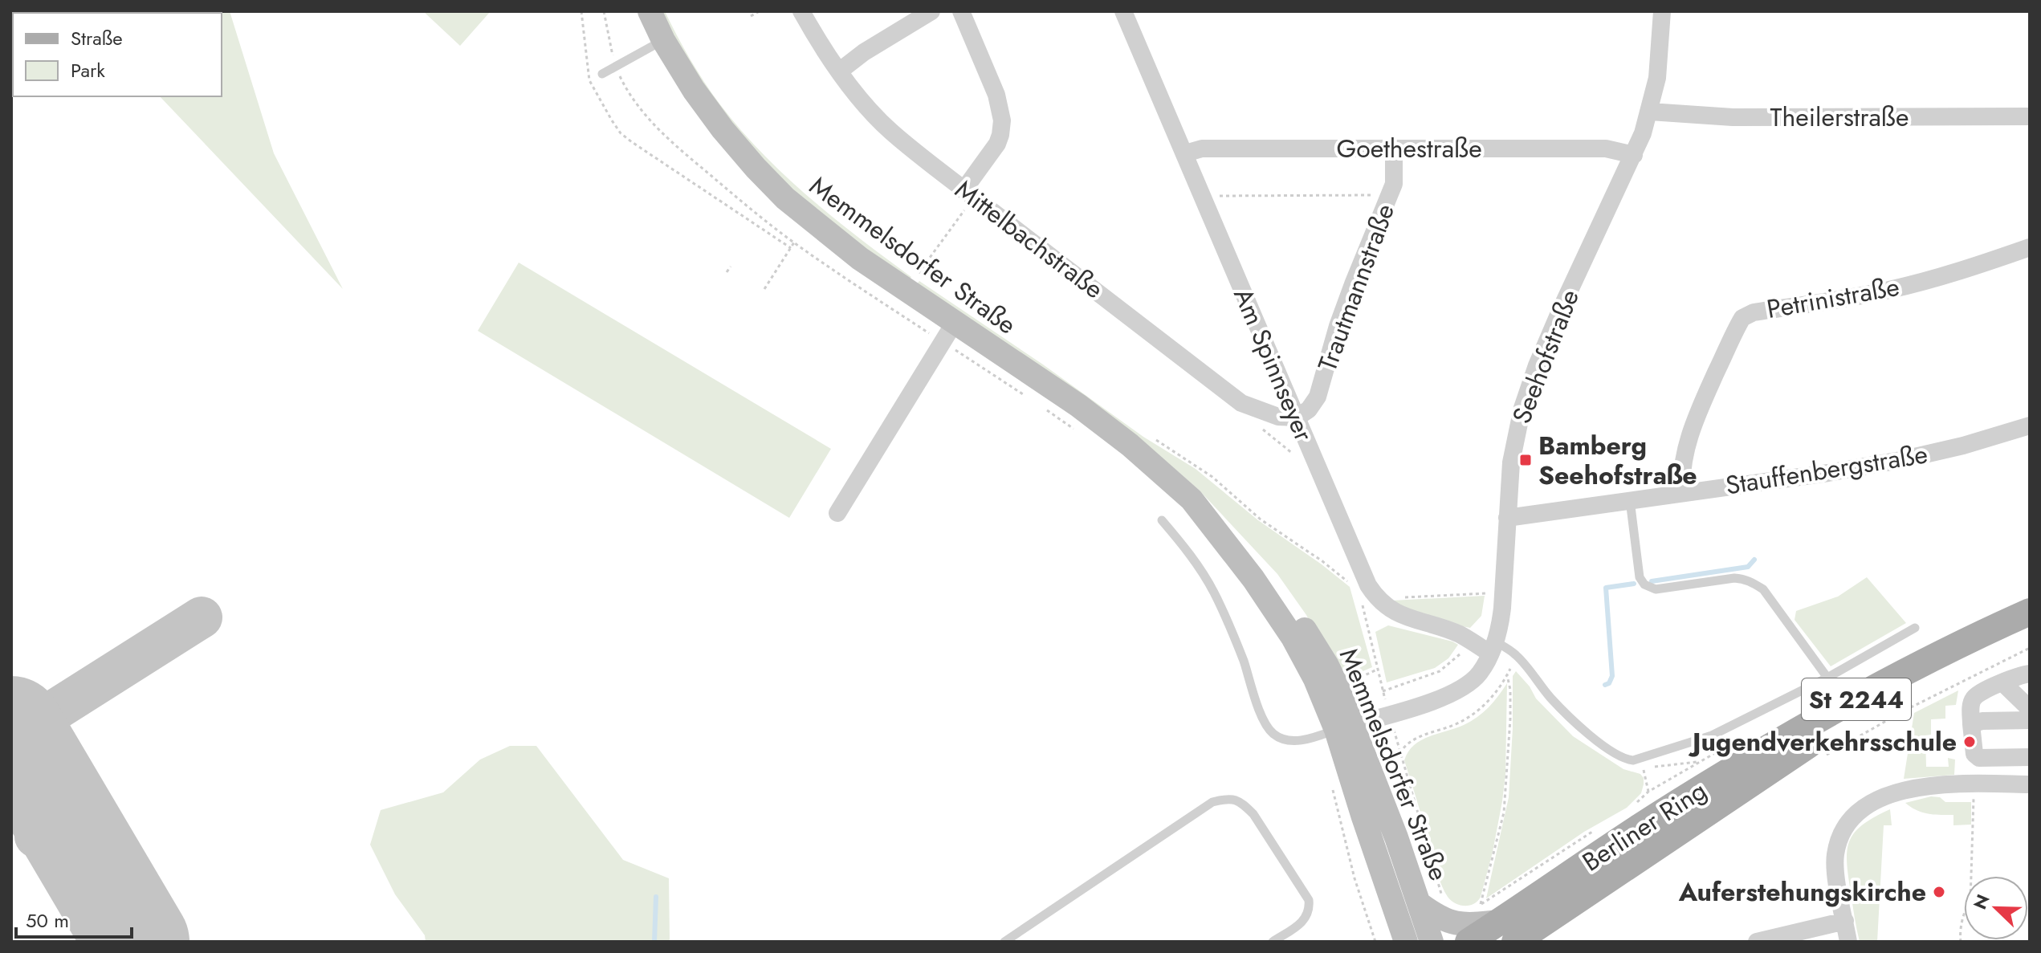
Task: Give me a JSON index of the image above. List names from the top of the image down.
{
  "streets": {
    "main road": ["Memmelsdorfer Straße", "St 2244", "Berliner Ring"],
    "street": [
      "Theilerstraße",
      "Goethestraße",
      "Mittelbachstraße",
      "Trautmannstraße",
      "Petrinistraße",
      "Seehofstraße",
      "Am Spinnseyer",
      "Stauffenbergstraße"
    ]
  },
  "crossings": [
    ["Theilerstraße", "Seehofstraße"],
    ["Goethestraße", "Trautmannstraße"],
    ["Goethestraße", "Seehofstraße"],
    ["Goethestraße", "Am Spinnseyer"],
    ["Mittelbachstraße", "Trautmannstraße"],
    ["Mittelbachstraße", "Am Spinnseyer"],
    ["Memmelsdorfer Straße", "Seehofstraße"],
    ["Trautmannstraße", "Am Spinnseyer"],
    ["Petrinistraße", "Stauffenbergstraße"],
    ["Seehofstraße", "Stauffenbergstraße"]
  ],
  "places": {
    "transit": ["Bamberg Seehofstraße"],
    "other": ["Jugendverkehrsschule", "Auferstehungskirche"]
  },
  "legend": ["Straße", "Park"],
  "scale_bar": "50 m",
  "north": "top left"
}
